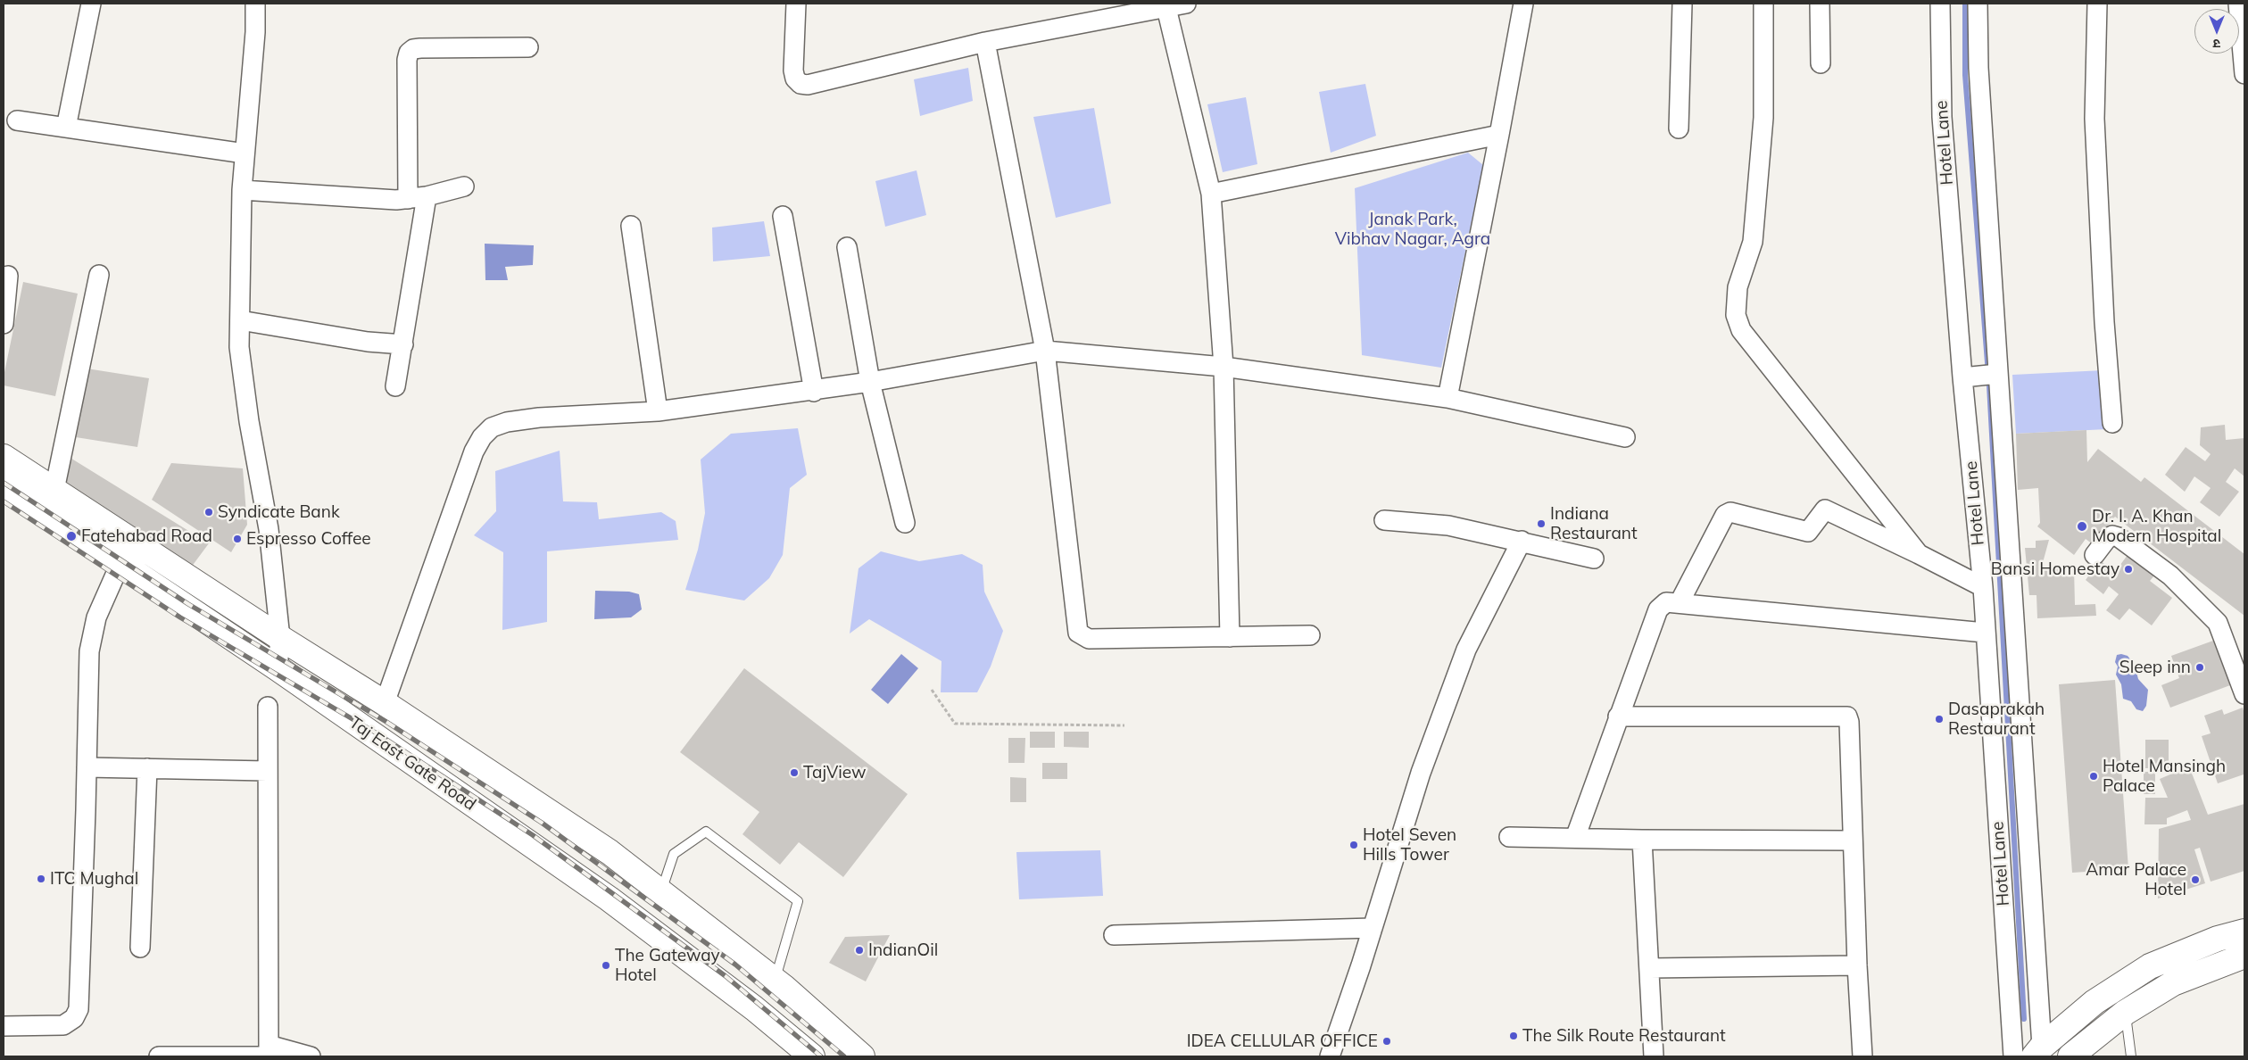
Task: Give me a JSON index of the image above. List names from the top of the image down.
{
  "streets": {
    "main road": ["Taj East Gate Road"],
    "street": ["Hotel Lane"]
  },
  "parks": ["Janak Park, Vibhav Nagar, Agra"],
  "places": [
    "Syndicate Bank",
    "Indiana Restaurant",
    "Dr. I. A. Khan Modern Hospital",
    "Fatehabad Road",
    "Espresso Coffee",
    "Bansi Homestay",
    "Sleep inn",
    "Dasaprakah Restaurant",
    "TajView",
    "Hotel Mansingh Palace",
    "Hotel Seven Hills Tower",
    "ITC Mughal",
    "Amar Palace Hotel",
    "IndianOil",
    "The Gateway Hotel",
    "The Silk Route Restaurant",
    "IDEA CELLULAR OFFICE"
  ],
  "north": "bottom"
}
